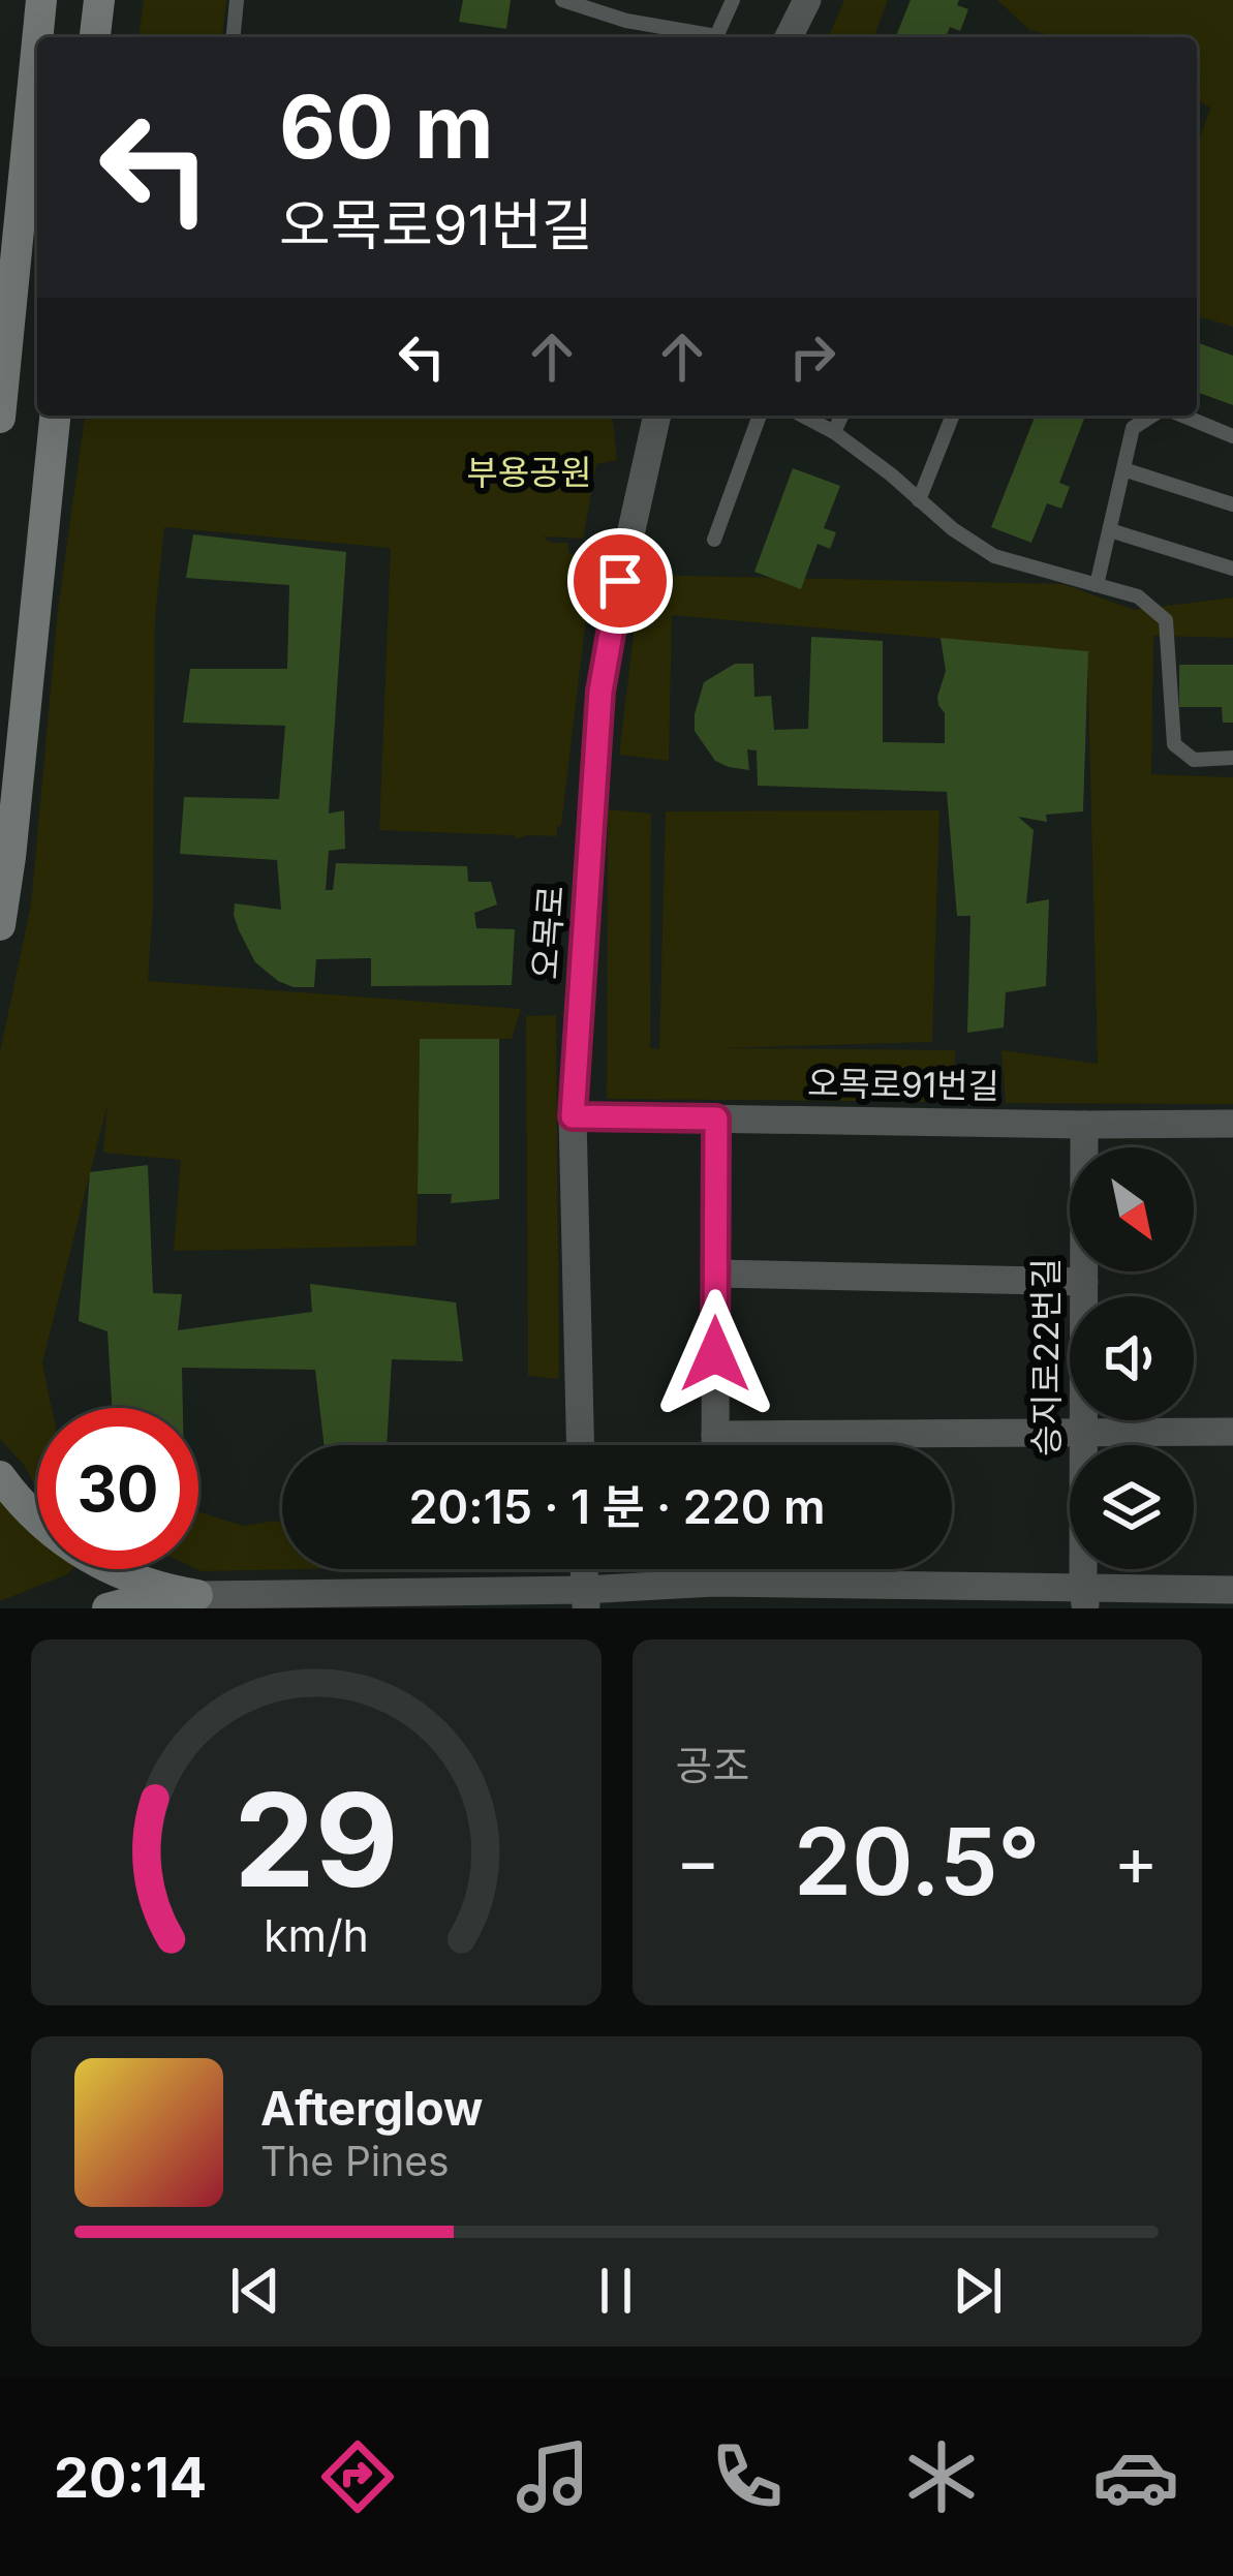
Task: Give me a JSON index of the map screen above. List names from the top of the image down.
{
  "streets": {
    "street": ["오목로", "오목로91번길", "승지로22번길"]
  },
  "crossings": [
    ["오목로", "오목로91번길"],
    ["오목로91번길", "승지로22번길"]
  ],
  "parks": ["부용공원"],
  "north": "bottom right",
  "page": {
    "turn": ["60 m", "오목로91번길"],
    "limit": "30",
    "trip": "20:15 · 1 분 · 220 m",
    "tile": "공조",
    "heat": ["−", "20.5°", "+"],
    "song": ["Afterglow", "The Pines"],
    "tabs": "20:14",
    "gauge": ["29", "km/h"]
  }
}
